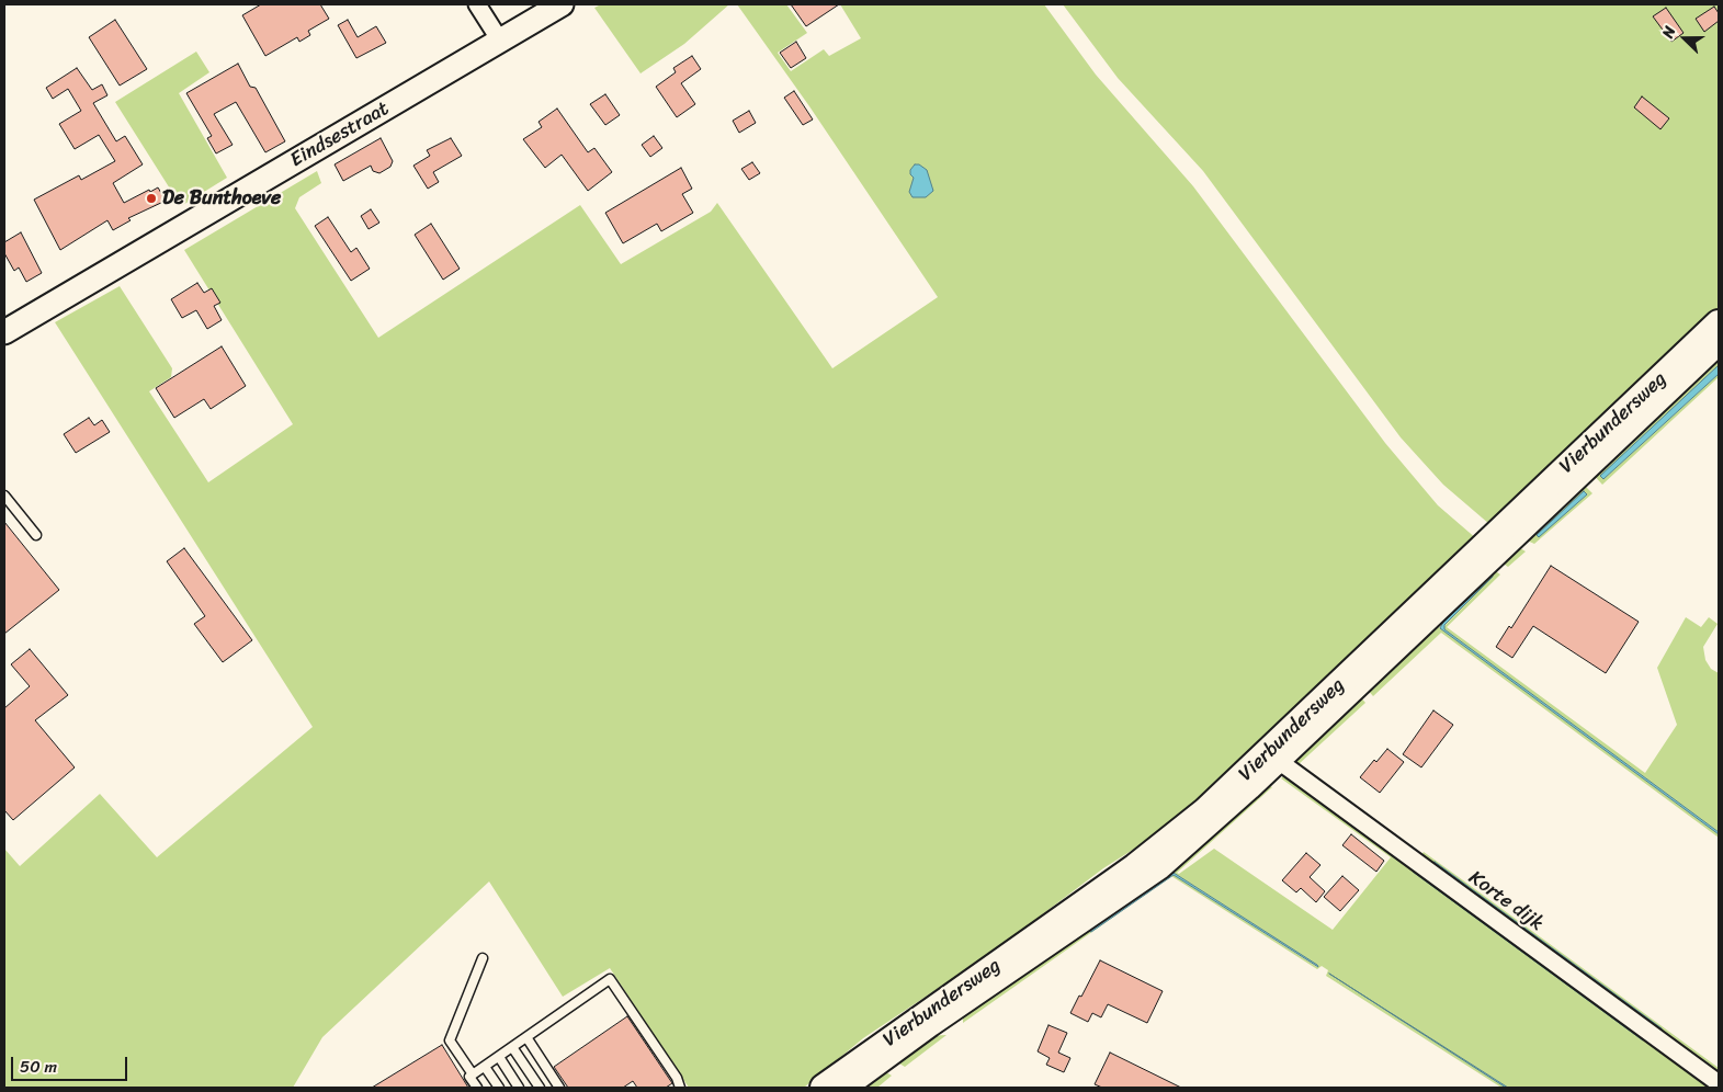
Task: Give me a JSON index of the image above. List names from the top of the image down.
{
  "streets": {
    "main road": ["Vierbundersweg"],
    "street": ["Eindsestraat", "Korte dijk"]
  },
  "crossings": [
    ["Vierbundersweg", "Korte dijk"]
  ],
  "places": ["De Bunthoeve"],
  "scale_bar": "50 m",
  "north": "left"
}
